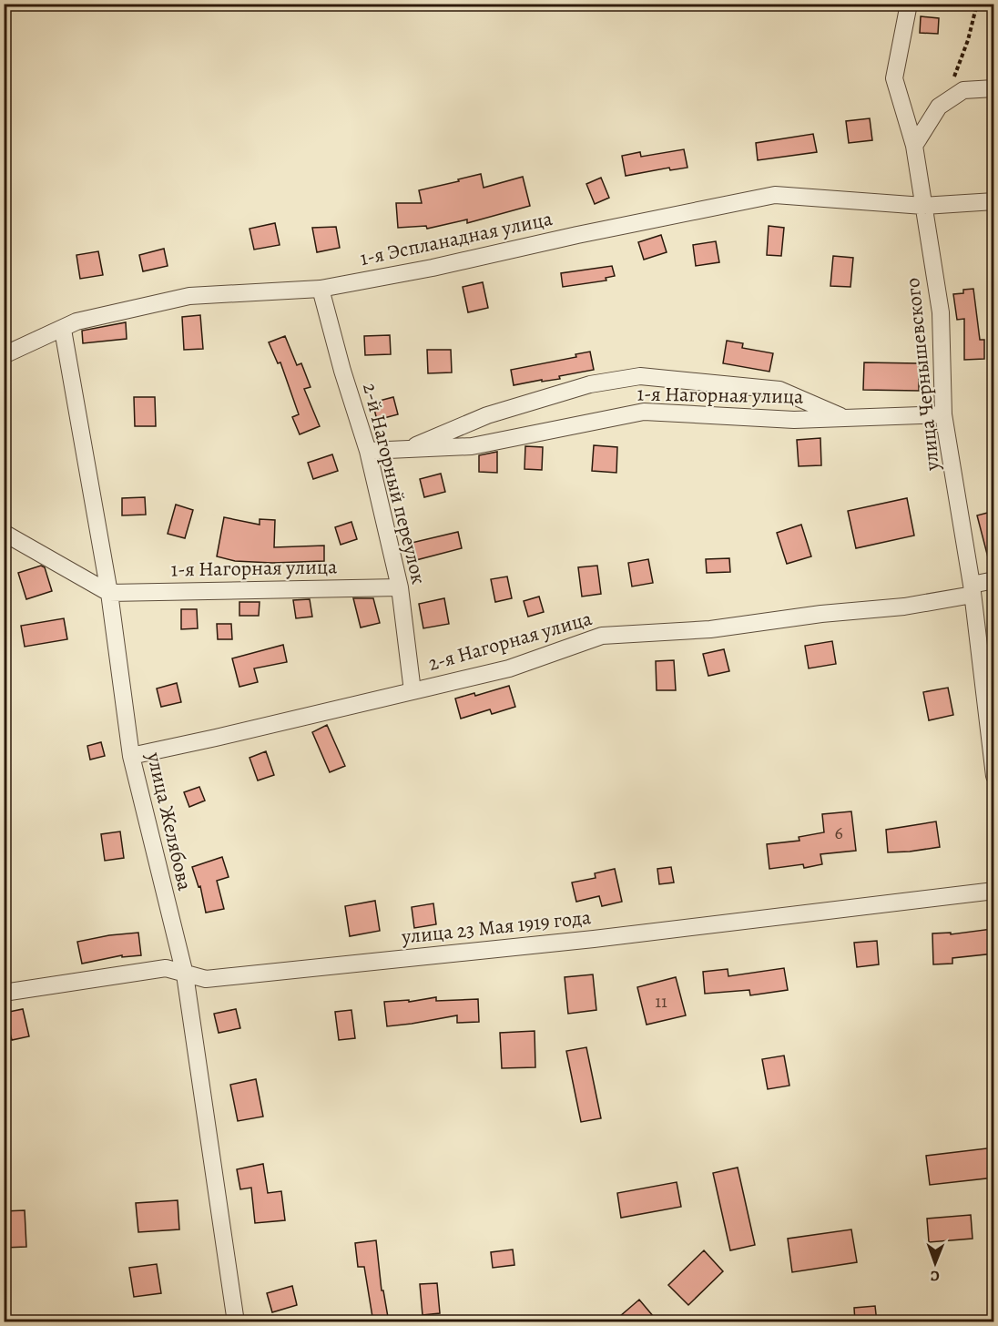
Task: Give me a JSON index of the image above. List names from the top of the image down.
{
  "streets": {
    "street": [
      "1-я Эспланадная улица",
      "улица Чернышевского",
      "1-я Нагорная улица",
      "2-й Нагорный переулок",
      "2-я Нагорная улица",
      "улица Желябова",
      "улица 23 Мая 1919 года"
    ]
  },
  "crossings": [
    ["1-я Эспланадная улица", "улица Чернышевского"],
    ["1-я Эспланадная улица", "2-й Нагорный переулок"],
    ["1-я Эспланадная улица", "улица Желябова"],
    ["улица Чернышевского", "1-я Нагорная улица"],
    ["улица Чернышевского", "2-я Нагорная улица"],
    ["1-я Нагорная улица", "2-й Нагорный переулок"],
    ["1-я Нагорная улица", "улица Желябова"],
    ["2-й Нагорный переулок", "2-я Нагорная улица"],
    ["2-я Нагорная улица", "улица Желябова"],
    ["улица Желябова", "улица 23 Мая 1919 года"]
  ],
  "house_numbers": ["6", "11"],
  "north": "bottom"
}
